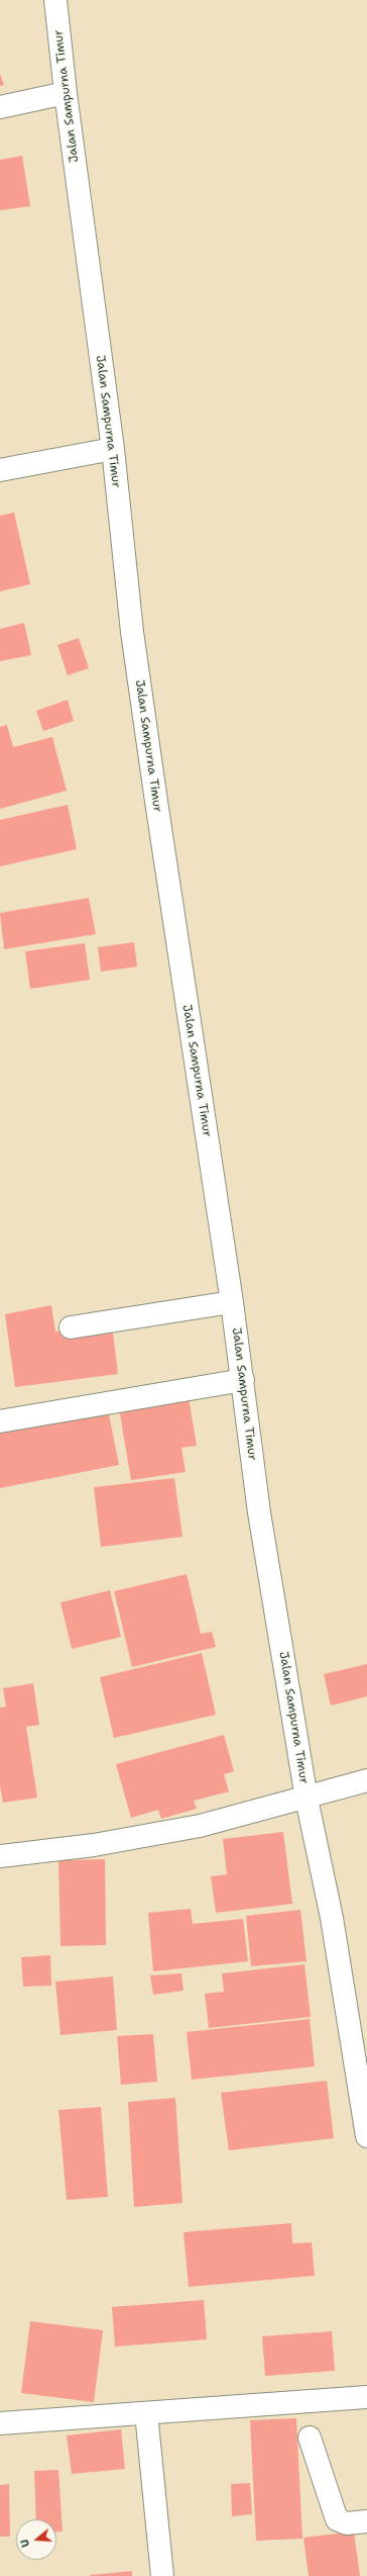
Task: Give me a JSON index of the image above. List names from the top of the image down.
{
  "streets": {
    "street": ["Jalan Sampurna Timur"]
  },
  "north": "left"
}
